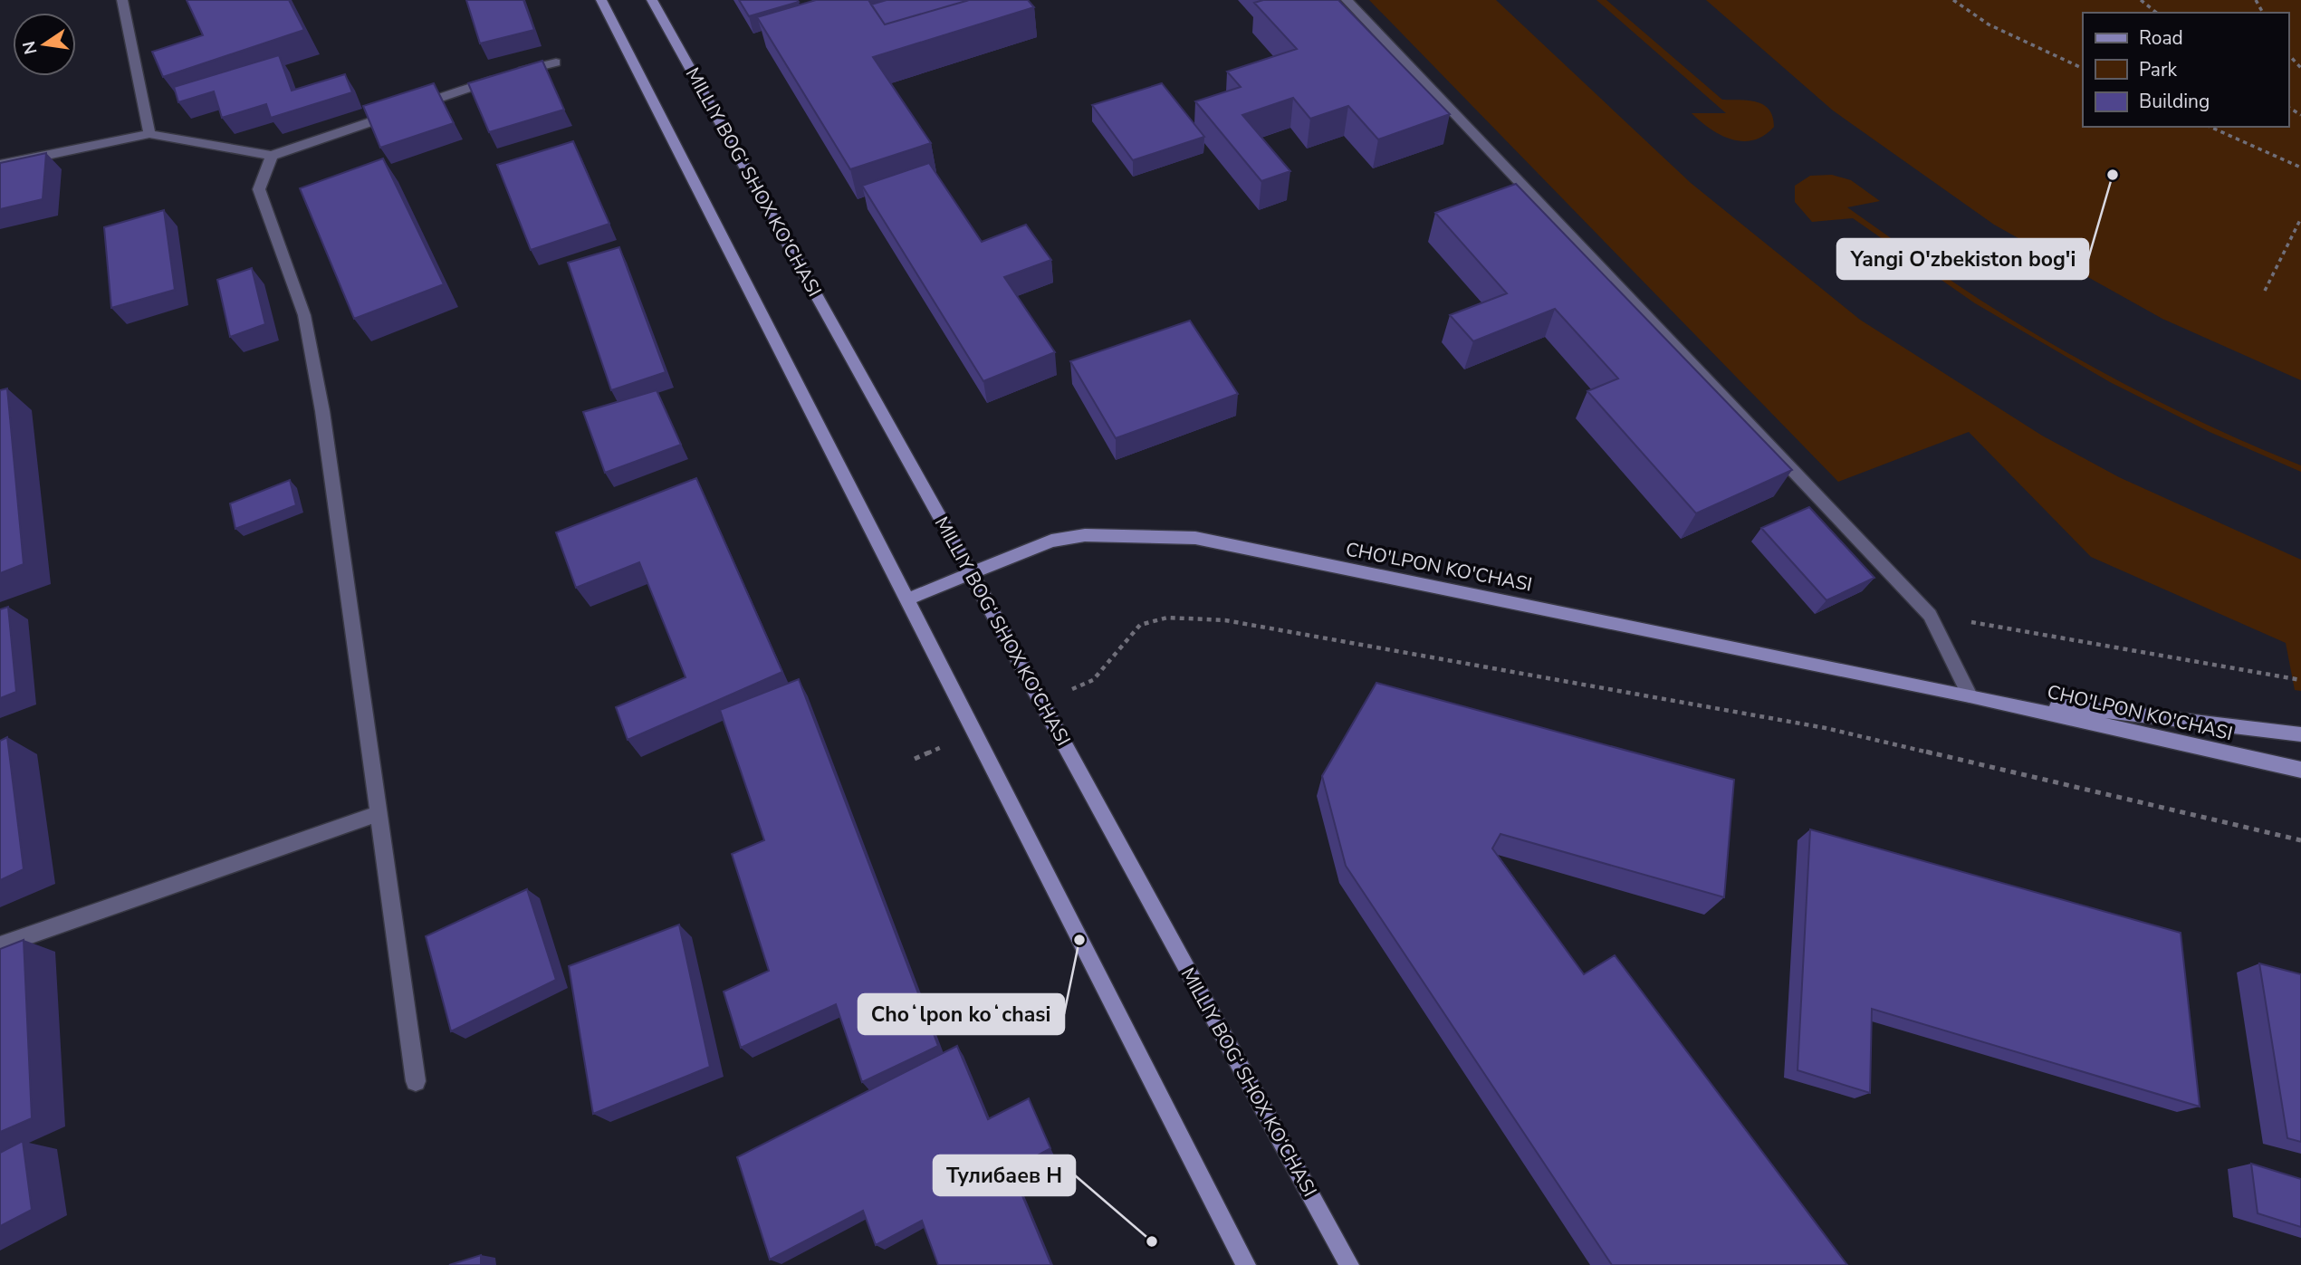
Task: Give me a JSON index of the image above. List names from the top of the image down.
{
  "streets": {
    "main road": ["MILLIY BOG‘ SHOX KO‘CHASI", "CHO'LPON KO'CHASI"]
  },
  "crossings": [
    ["MILLIY BOG‘ SHOX KO‘CHASI", "CHO'LPON KO'CHASI"]
  ],
  "places": ["Yangi O'zbekiston bog'i", "Choʻlpon koʻchasi", "Тулибаев Н"],
  "legend": ["Road", "Park", "Building"],
  "north": "left"
}
